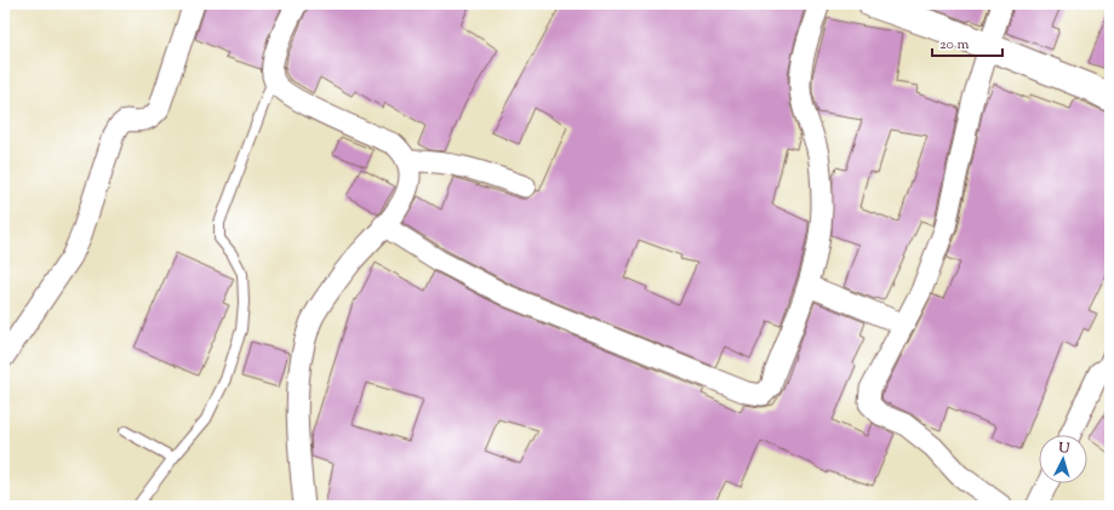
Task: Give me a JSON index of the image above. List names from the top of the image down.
{
  "scale_bar": "20 m",
  "north": "top"
}
